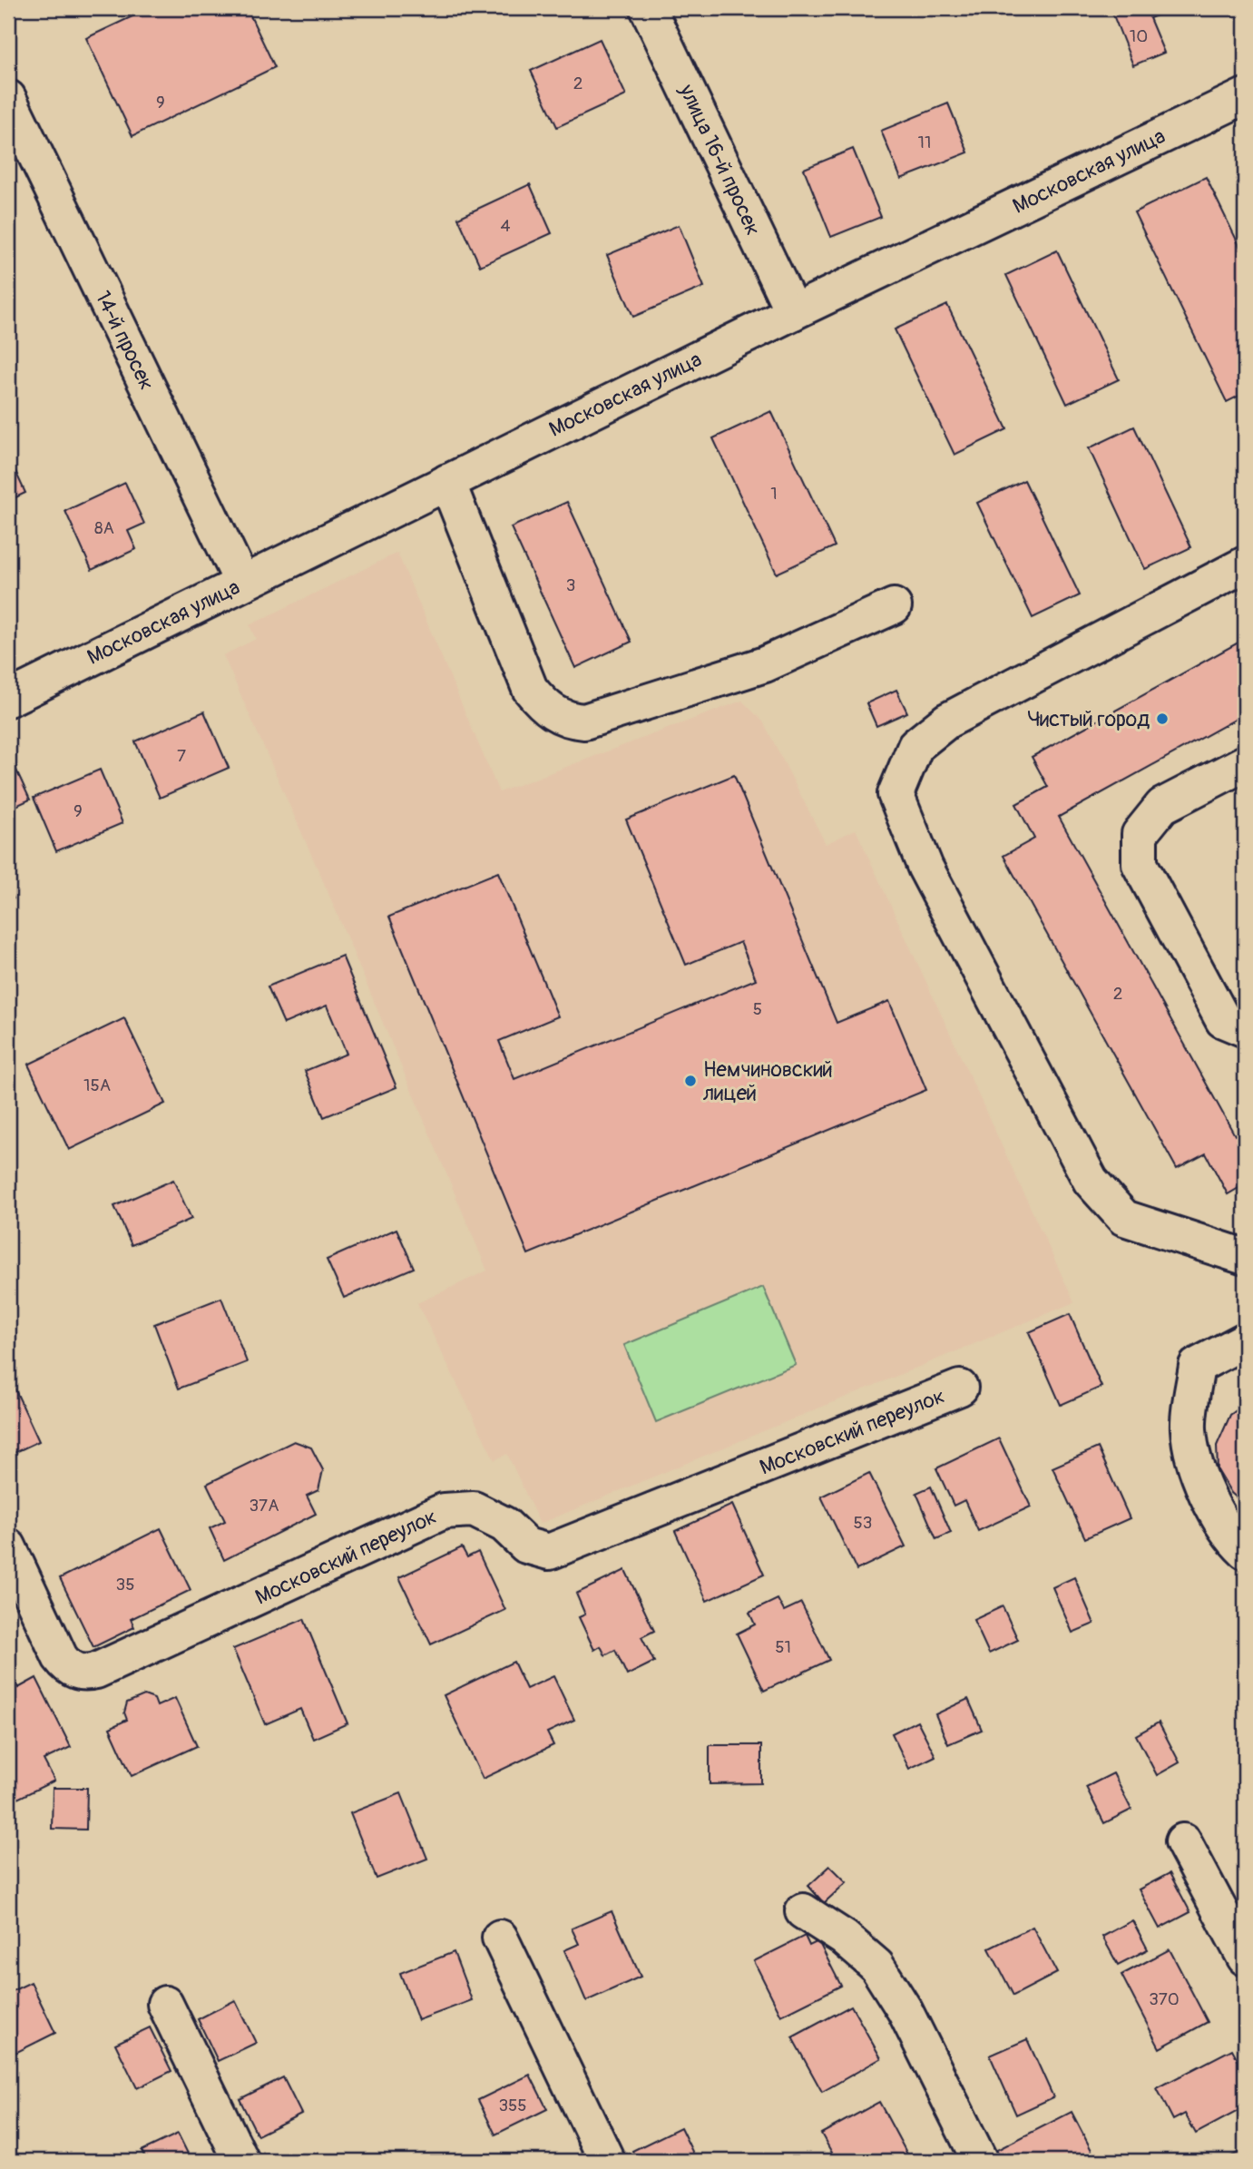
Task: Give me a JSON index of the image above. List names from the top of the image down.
{
  "streets": {
    "street": [
      "улица 16-й просек",
      "Московская улица",
      "14-й просек",
      "Московский переулок"
    ]
  },
  "crossings": [
    ["улица 16-й просек", "Московская улица"],
    ["Московская улица", "14-й просек"]
  ],
  "places": ["Чистый город", "Немчиновский лицей"],
  "house_numbers": [
    "10",
    "2",
    "9",
    "11",
    "4",
    "1",
    "8А",
    "3",
    "7",
    "9",
    "2",
    "5",
    "15А",
    "37А",
    "53",
    "35",
    "51",
    "370",
    "355"
  ]
}
